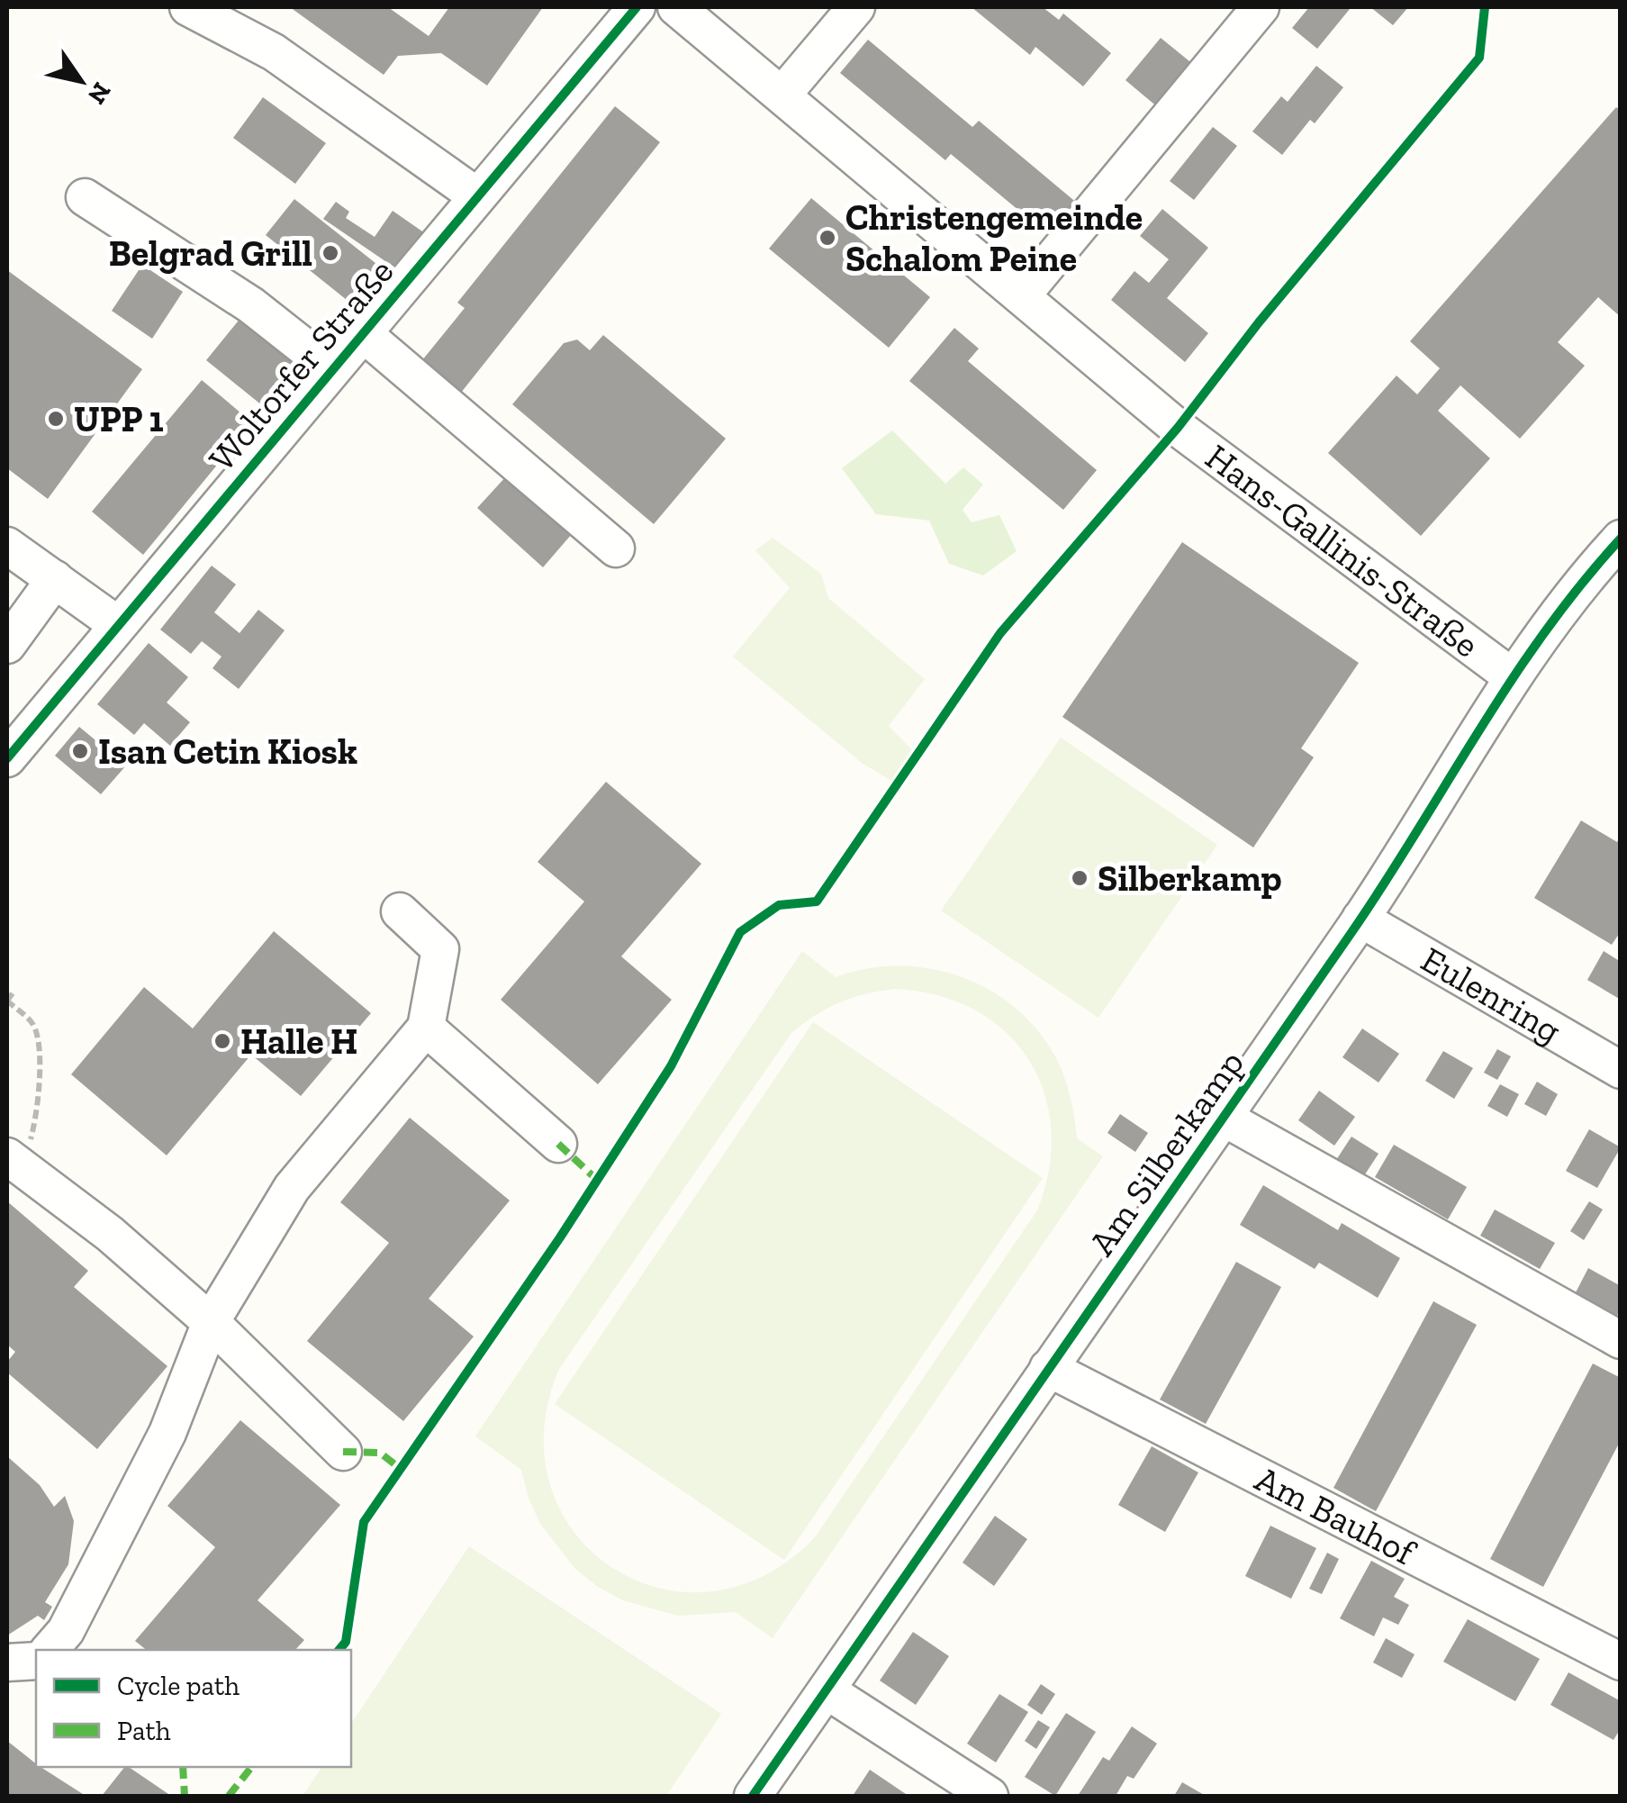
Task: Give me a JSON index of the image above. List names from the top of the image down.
{
  "streets": {
    "street": [
      "Woltorfer Straße",
      "Hans-Gallinis-Straße",
      "Eulenring",
      "Am Silberkamp",
      "Am Bauhof"
    ]
  },
  "crossings": [
    ["Hans-Gallinis-Straße", "Am Silberkamp"],
    ["Eulenring", "Am Silberkamp"],
    ["Am Silberkamp", "Am Bauhof"]
  ],
  "places": [
    "Christengemeinde Schalom Peine",
    "Belgrad Grill",
    "UPP 1",
    "Isan Cetin Kiosk",
    "Silberkamp",
    "Halle H"
  ],
  "legend": ["Cycle path", "Path"],
  "north": "bottom right"
}
